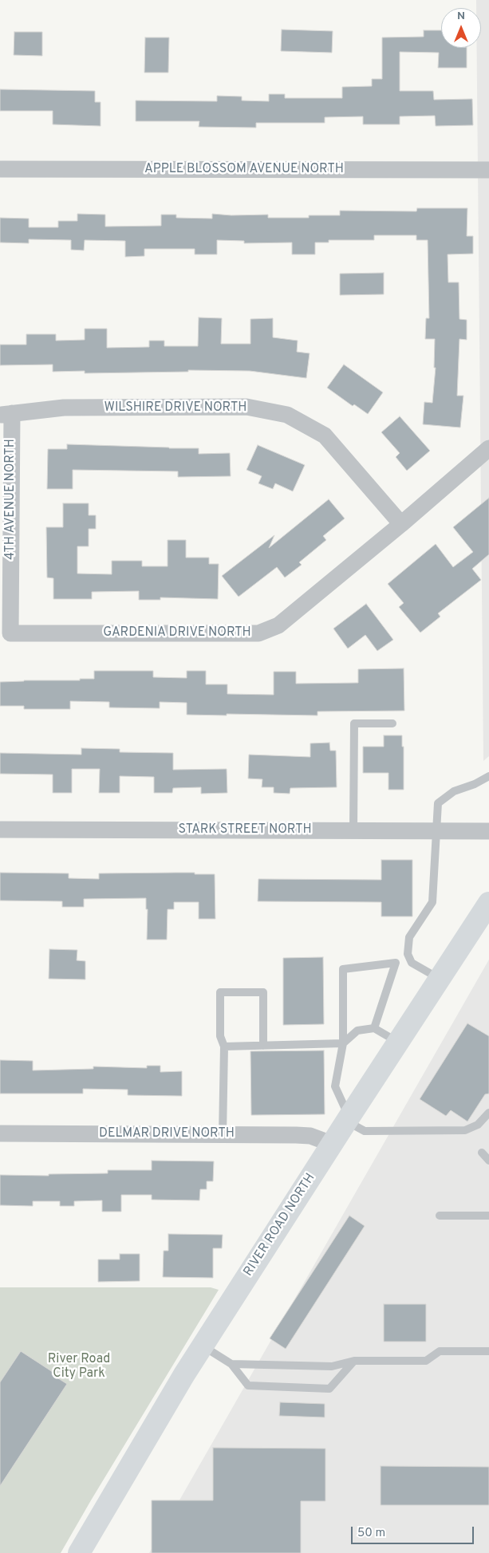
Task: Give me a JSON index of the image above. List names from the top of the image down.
{
  "streets": {
    "main road": ["RIVER ROAD NORTH"],
    "street": [
      "APPLE BLOSSOM AVENUE NORTH",
      "WILSHIRE DRIVE NORTH",
      "4TH AVENUE NORTH",
      "GARDENIA DRIVE NORTH",
      "STARK STREET NORTH",
      "DELMAR DRIVE NORTH"
    ]
  },
  "crossings": [
    ["WILSHIRE DRIVE NORTH", "4TH AVENUE NORTH"],
    ["WILSHIRE DRIVE NORTH", "GARDENIA DRIVE NORTH"],
    ["4TH AVENUE NORTH", "GARDENIA DRIVE NORTH"],
    ["DELMAR DRIVE NORTH", "RIVER ROAD NORTH"]
  ],
  "parks": ["River Road City Park"],
  "scale_bar": "50 m",
  "north": "top"
}
